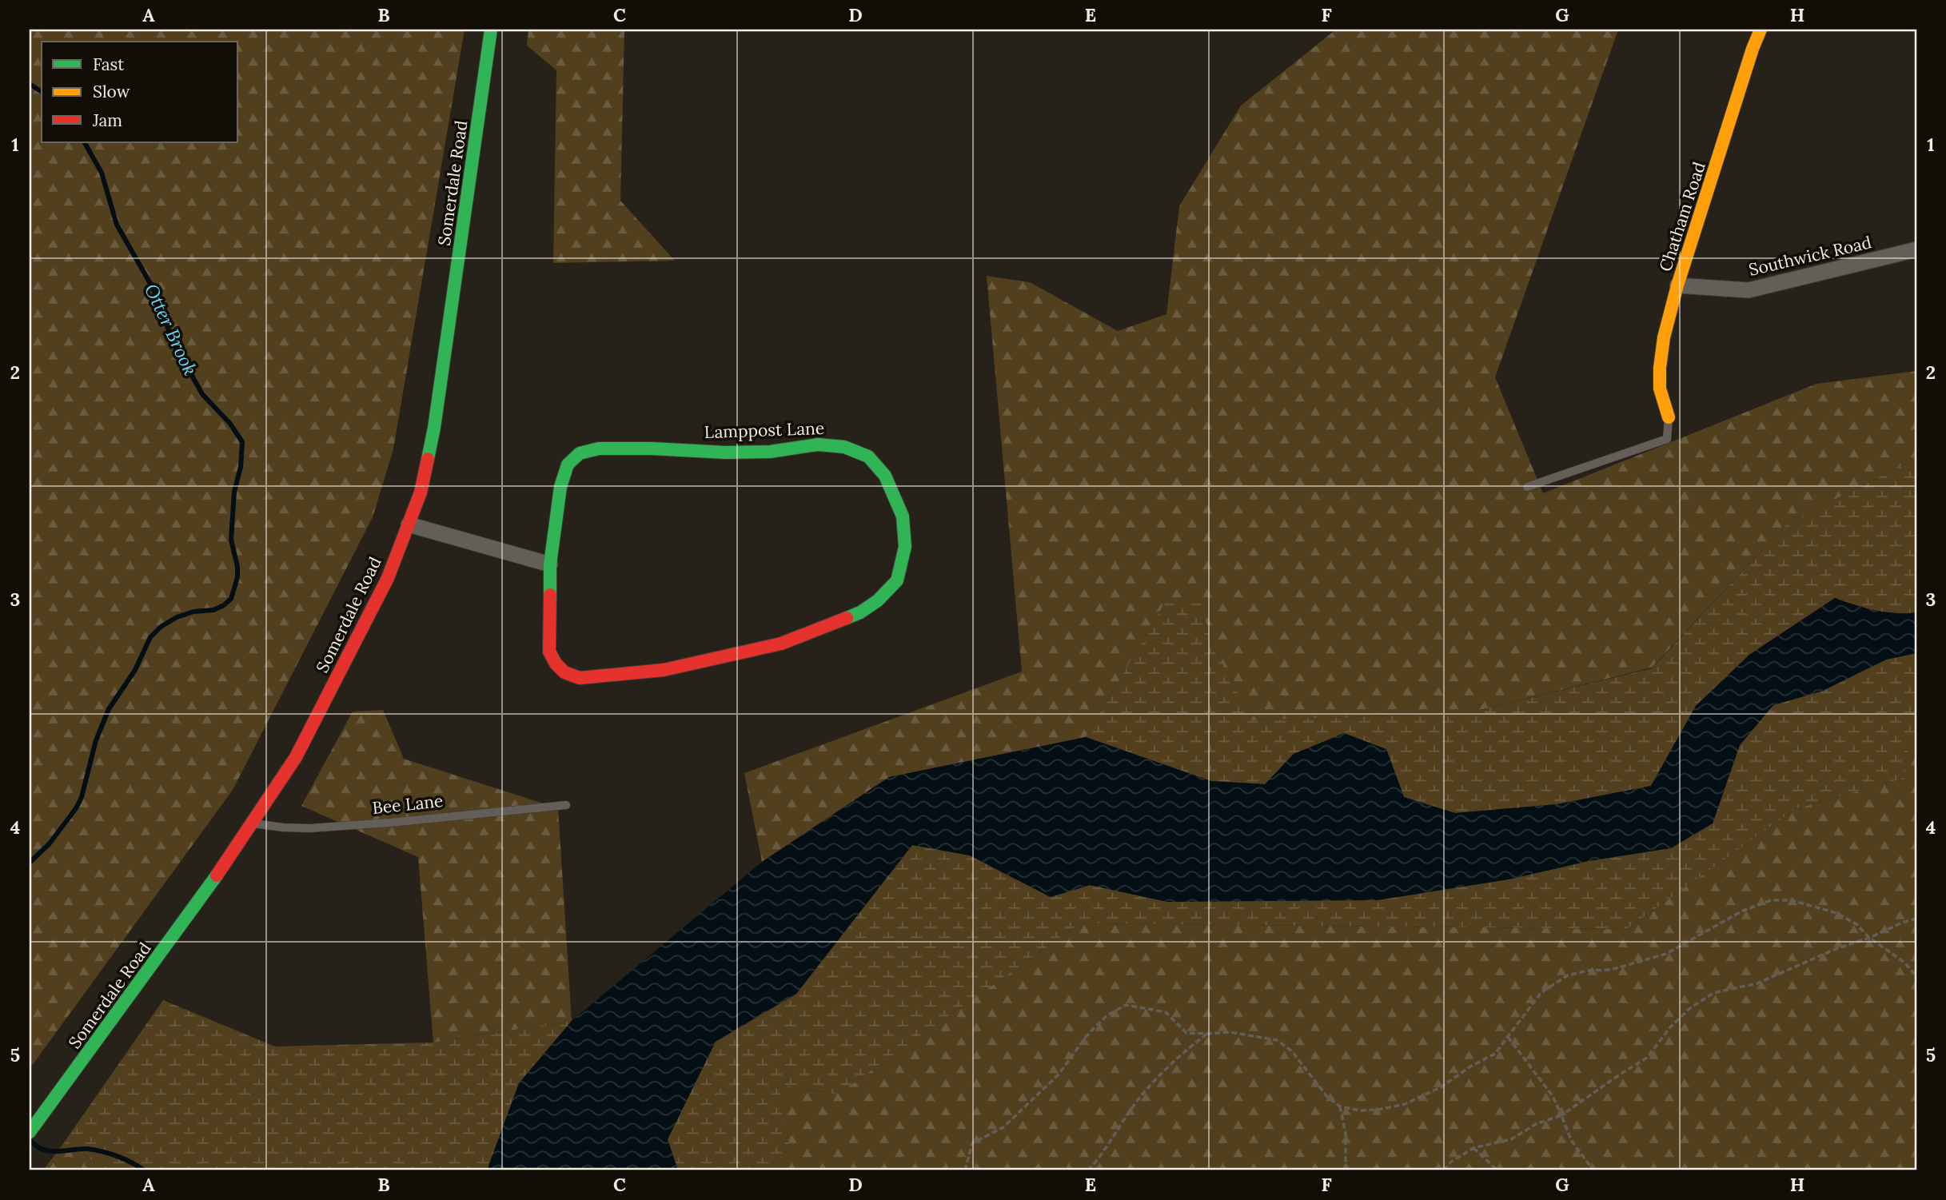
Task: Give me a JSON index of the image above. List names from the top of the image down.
{
  "streets": {
    "street": [
      "Somerdale Road",
      "Chatham Road",
      "Southwick Road",
      "Lamppost Lane"
    ],
    "lane": ["Bee Lane"]
  },
  "crossings": [
    ["Somerdale Road", "Bee Lane"],
    ["Chatham Road", "Southwick Road"]
  ],
  "water": ["Otter Brook"],
  "legend": ["Fast", "Slow", "Jam"],
  "grid": {
    "columns": [
      "A",
      "B",
      "C",
      "D",
      "E",
      "F",
      "G",
      "H"
    ],
    "rows": [
      "1",
      "2",
      "3",
      "4",
      "5"
    ]
  }
}
